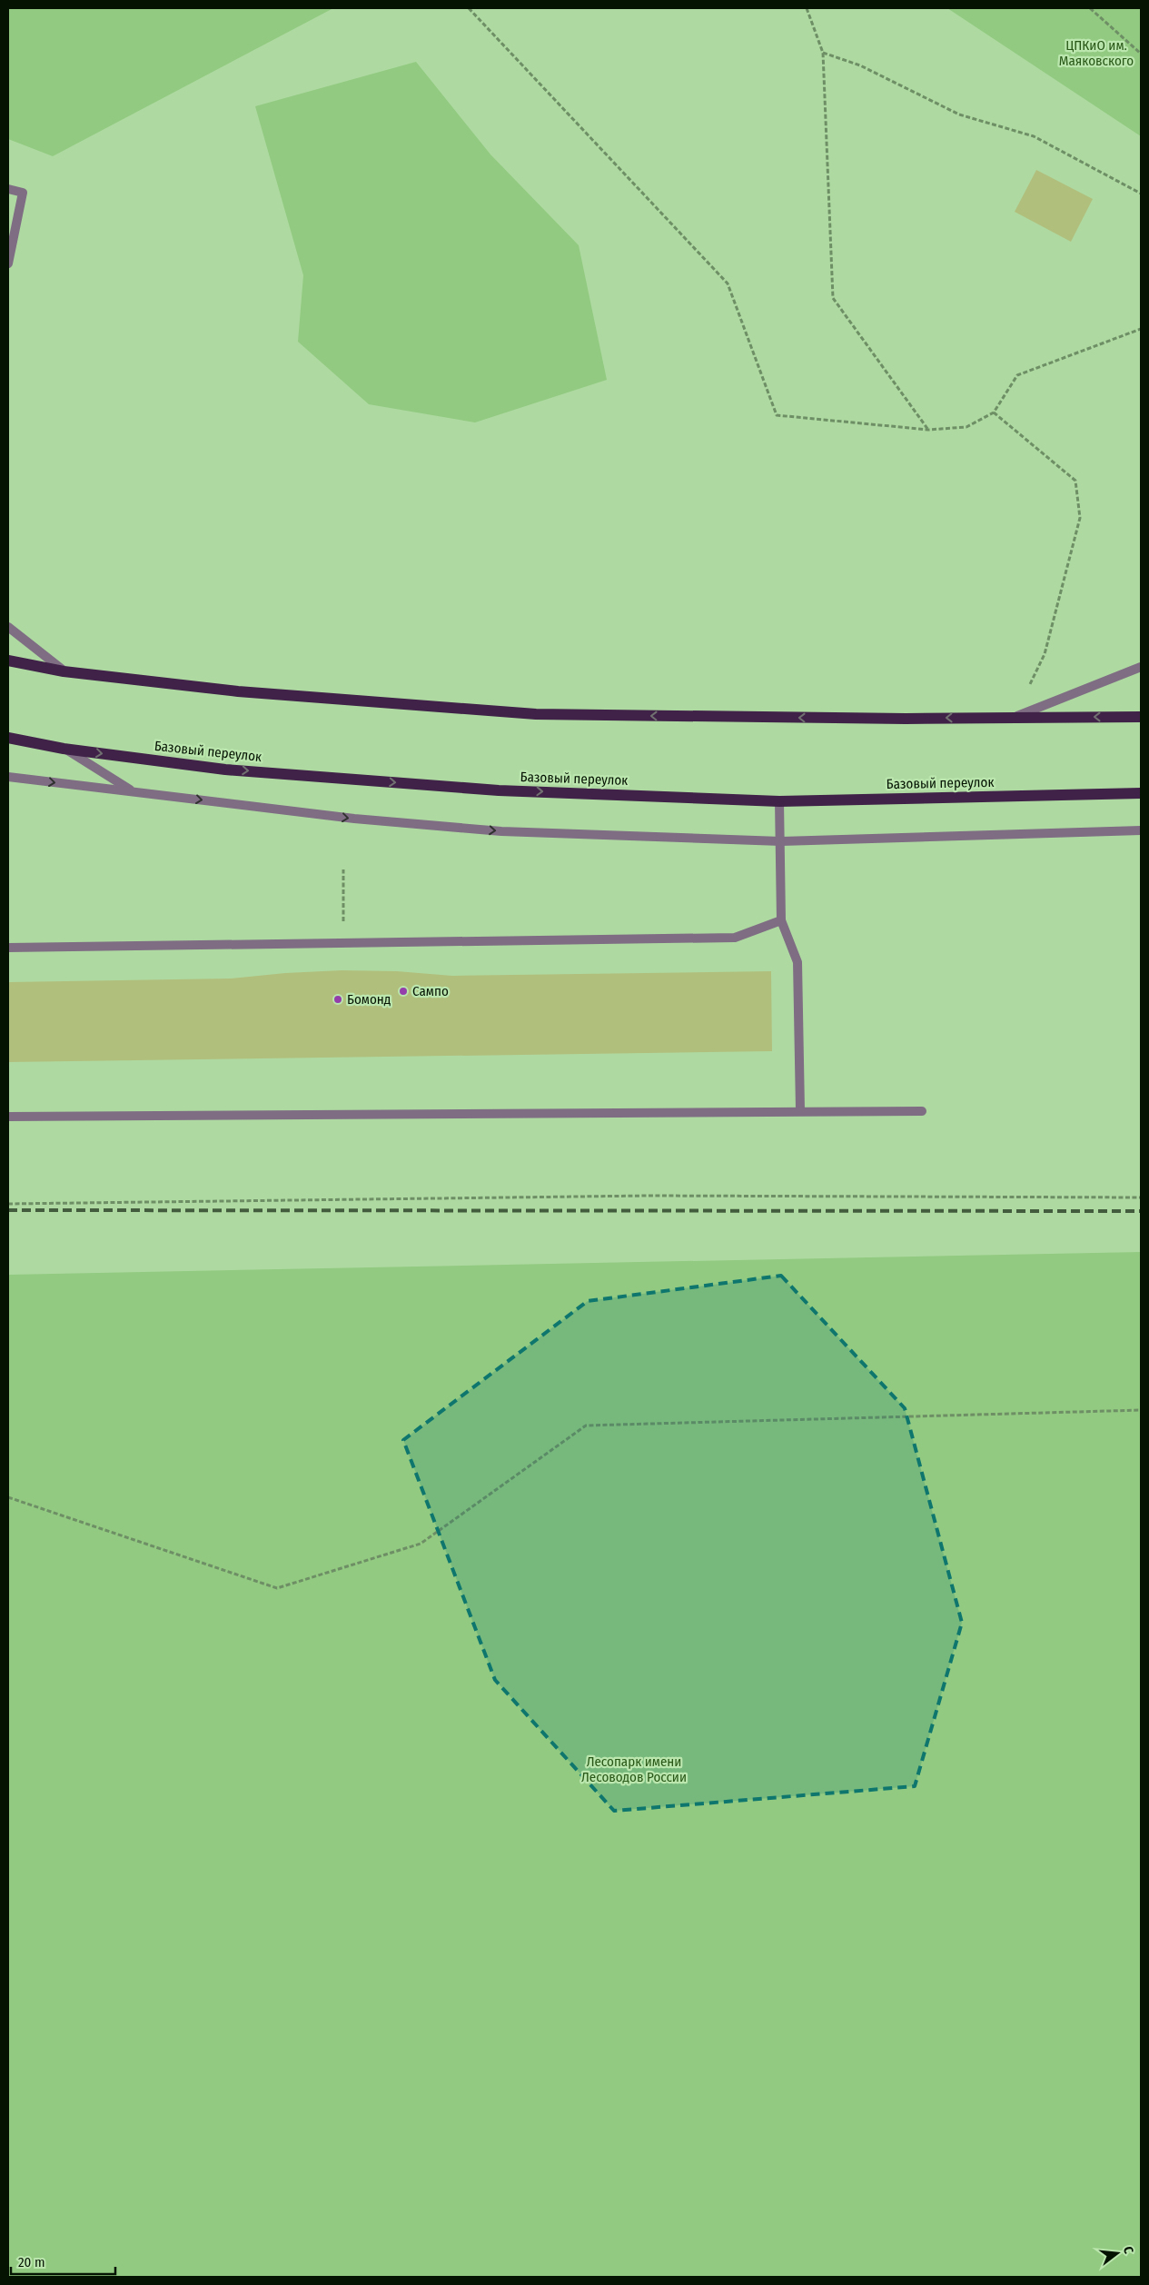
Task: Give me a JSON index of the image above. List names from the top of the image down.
{
  "streets": {
    "main road": ["Базовый переулок"]
  },
  "parks": ["ЦПКиО им. Маяковского", "Лесопарк имени Лесоводов России"],
  "places": ["Сампо", "Бомонд"],
  "scale_bar": "20 m",
  "north": "right"
}
